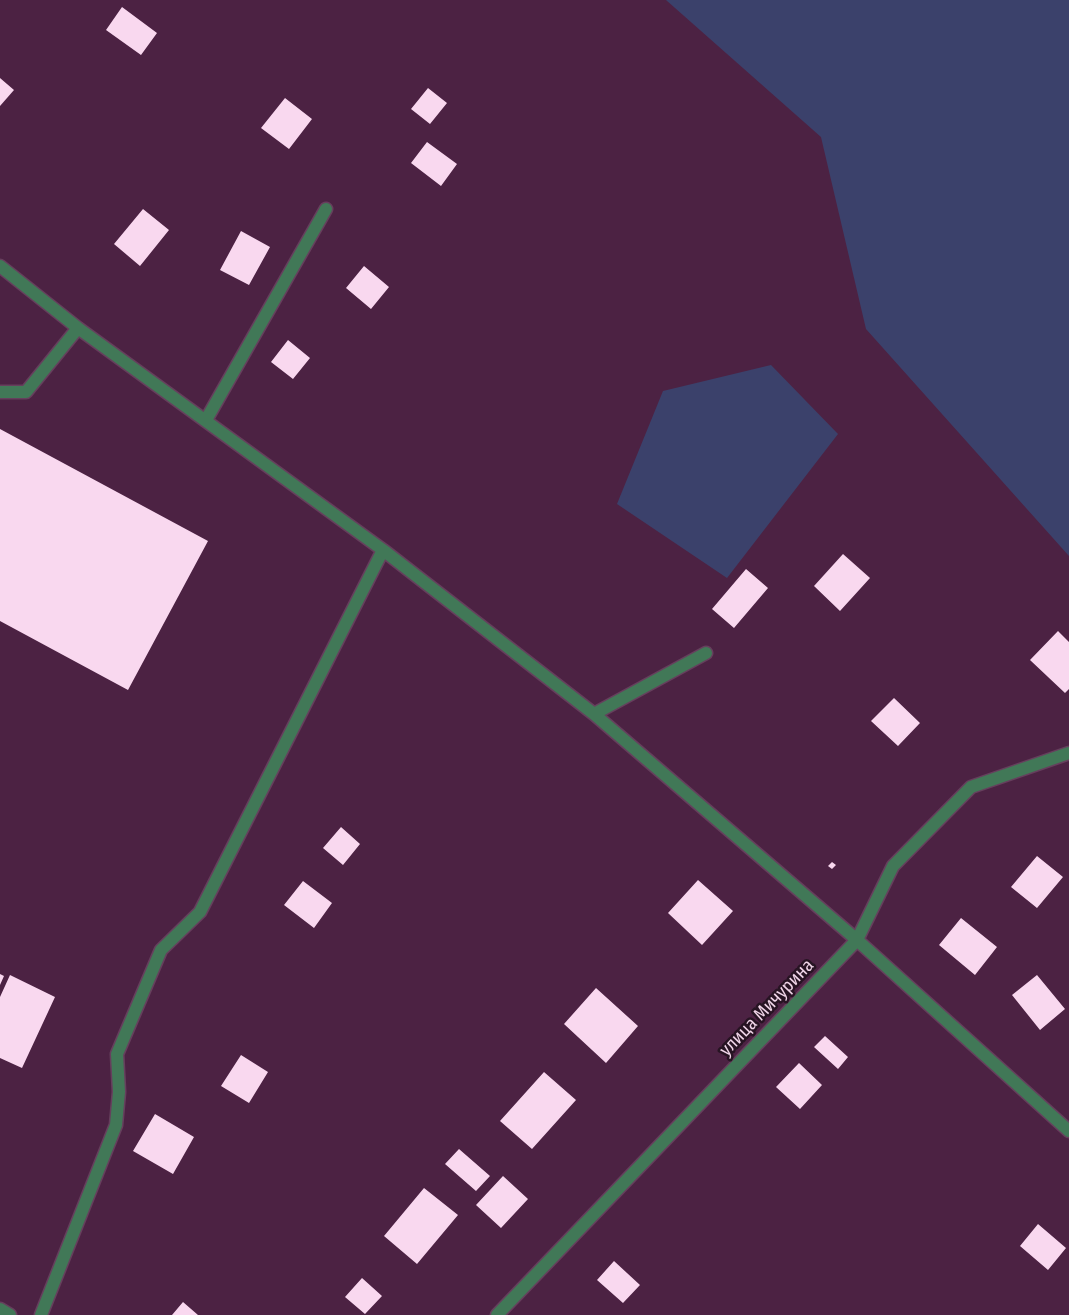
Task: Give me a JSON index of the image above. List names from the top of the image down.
{
  "streets": {
    "street": ["улица Мичурина"]
  }
}
